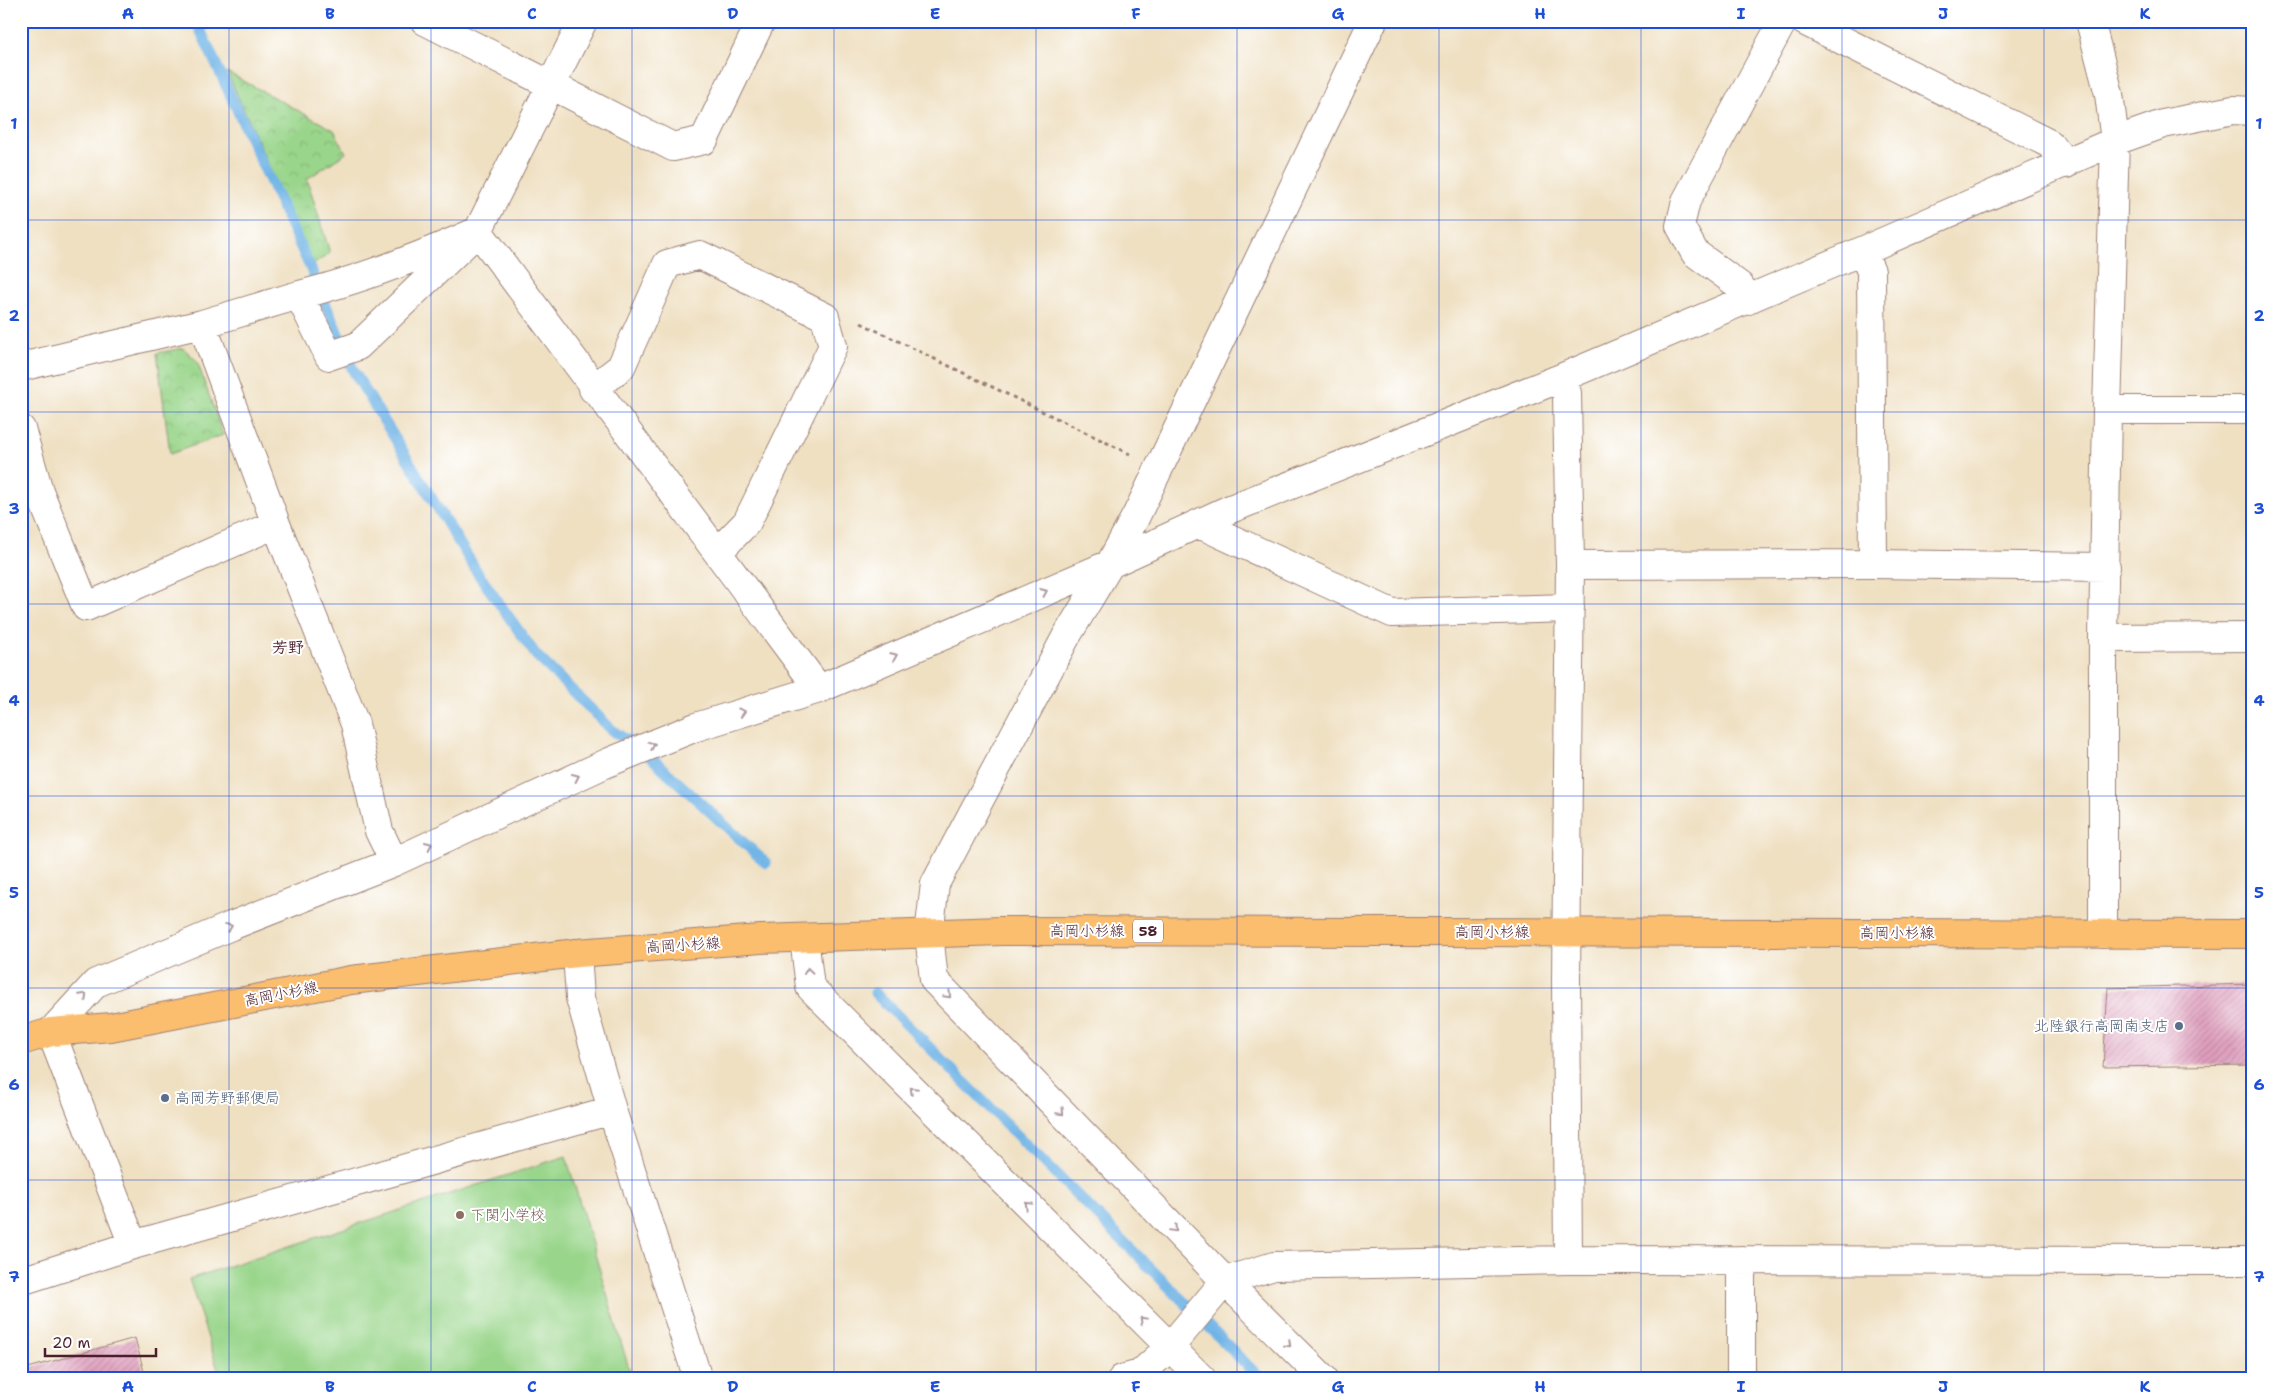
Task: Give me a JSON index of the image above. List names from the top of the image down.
{
  "streets": {
    "main road": ["高岡小杉線", "58"]
  },
  "districts": ["芳野"],
  "places": ["北陸銀行高岡南支店", "高岡芳野郵便局", "下関小学校"],
  "scale_bar": "20 m",
  "grid": {
    "columns": [
      "A",
      "B",
      "C",
      "D",
      "E",
      "F",
      "G",
      "H",
      "I",
      "J",
      "K"
    ],
    "rows": [
      "1",
      "2",
      "3",
      "4",
      "5",
      "6",
      "7"
    ]
  }
}
